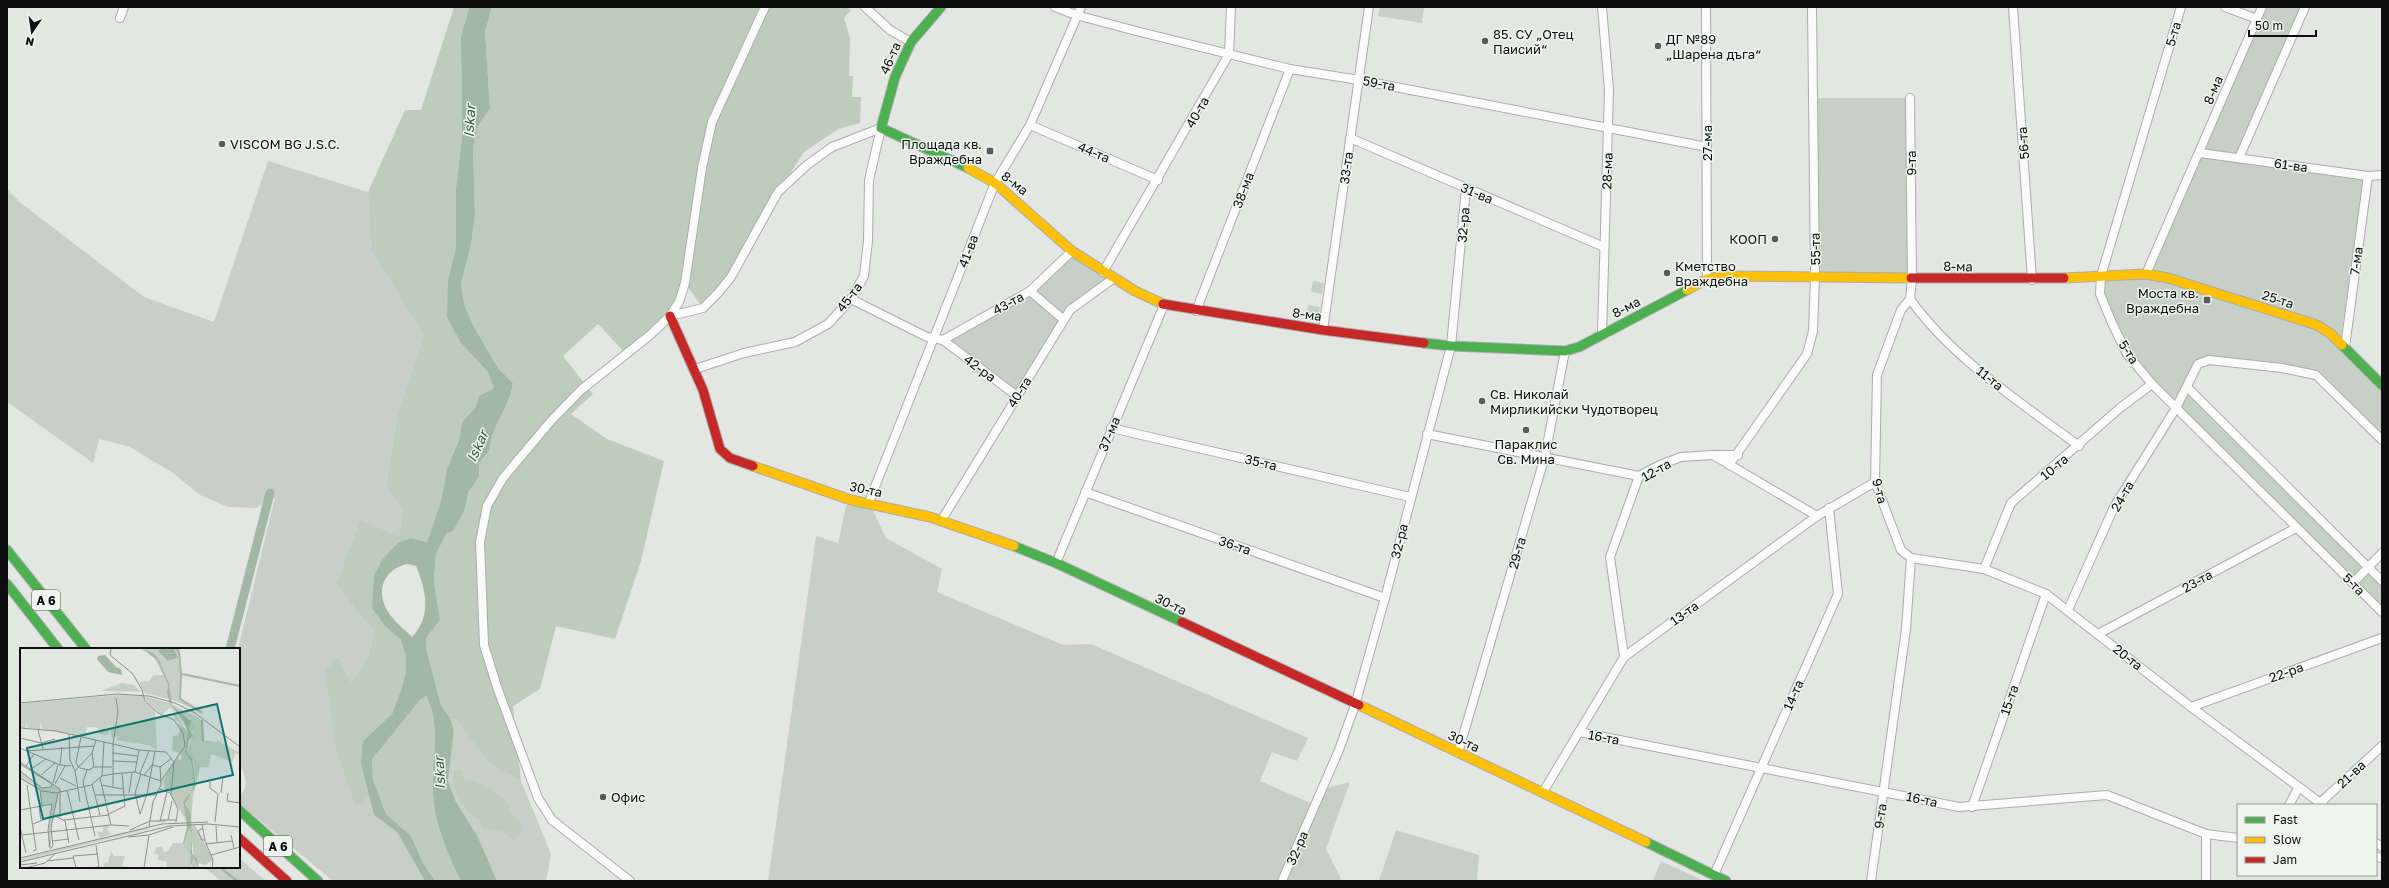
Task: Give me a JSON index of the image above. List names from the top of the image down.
{
  "streets": {
    "main road": [
      "46-та",
      "8-ма",
      "25-та",
      "30-та",
      "A 6"
    ],
    "street": [
      "5-та",
      "59-та",
      "40-та",
      "27-ма",
      "56-та",
      "44-та",
      "9-та",
      "61-ва",
      "33-та",
      "28-ма",
      "38-ма",
      "31-ва",
      "32-ра",
      "55-та",
      "41-ва",
      "7-ма",
      "45-та",
      "43-та",
      "42-ра",
      "11-та",
      "37-ма",
      "35-та",
      "10-та",
      "12-та",
      "24-та",
      "36-та",
      "29-та",
      "23-та",
      "13-та",
      "20-та",
      "22-ра",
      "14-та",
      "15-та",
      "16-та",
      "21-ва"
    ]
  },
  "crossings": [
    ["5-та", "8-ма"],
    ["5-та", "10-та"],
    ["5-та", "24-та"],
    ["5-та", "23-та"],
    ["46-та", "8-ма"],
    ["46-та", "45-та"],
    ["59-та", "40-та"],
    ["59-та", "27-ма"],
    ["59-та", "33-та"],
    ["59-та", "28-ма"],
    ["59-та", "38-ма"],
    ["59-та", "41-ва"],
    ["8-ма", "40-та"],
    ["8-ма", "27-ма"],
    ["8-ма", "56-та"],
    ["8-ма", "9-та"],
    ["8-ма", "61-ва"],
    ["8-ма", "33-та"],
    ["8-ма", "28-ма"],
    ["8-ма", "38-ма"],
    ["8-ма", "32-ра"],
    ["8-ма", "55-та"],
    ["8-ма", "41-ва"],
    ["8-ма", "45-та"],
    ["8-ма", "25-та"],
    ["8-ма", "43-та"],
    ["8-ма", "37-ма"],
    ["8-ма", "29-та"],
    ["40-та", "44-та"],
    ["40-та", "42-ра"],
    ["40-та", "30-та"],
    ["44-та", "41-ва"],
    ["9-та", "11-та"],
    ["9-та", "13-та"],
    ["9-та", "20-та"],
    ["9-та", "16-та"],
    ["61-ва", "7-ма"],
    ["33-та", "31-ва"],
    ["28-ма", "31-ва"],
    ["31-ва", "32-ра"],
    ["32-ра", "35-та"],
    ["32-ра", "30-та"],
    ["32-ра", "36-та"],
    ["55-та", "12-та"],
    ["41-ва", "30-та"],
    ["7-ма", "25-та"],
    ["45-та", "30-та"],
    ["43-та", "42-ра"],
    ["11-та", "10-та"],
    ["37-ма", "35-та"],
    ["37-ма", "30-та"],
    ["37-ма", "36-та"],
    ["10-та", "20-та"],
    ["12-та", "13-та"],
    ["30-та", "29-та"],
    ["30-та", "13-та"],
    ["30-та", "14-та"],
    ["24-та", "20-та"],
    ["23-та", "20-та"],
    ["13-та", "14-та"],
    ["13-та", "16-та"],
    ["20-та", "22-ра"],
    ["20-та", "15-та"],
    ["20-та", "21-ва"],
    ["14-та", "16-та"],
    ["15-та", "16-та"]
  ],
  "water": ["Iskar"],
  "places": {
    "other": [
      "85. СУ „Отец Паисий“",
      "ДГ №89 „Шарена дъга“",
      "VISCOM BG J.S.C.",
      "КООП",
      "Кметство Враждебна",
      "Св. Николай Мирликийски Чудотворец",
      "Параклис Св. Мина",
      "Офис"
    ],
    "transit": ["Площада кв. Враждебна", "Моста кв. Враждебна"]
  },
  "legend": ["Fast", "Slow", "Jam"],
  "scale_bar": "50 m",
  "north": "bottom"
}
